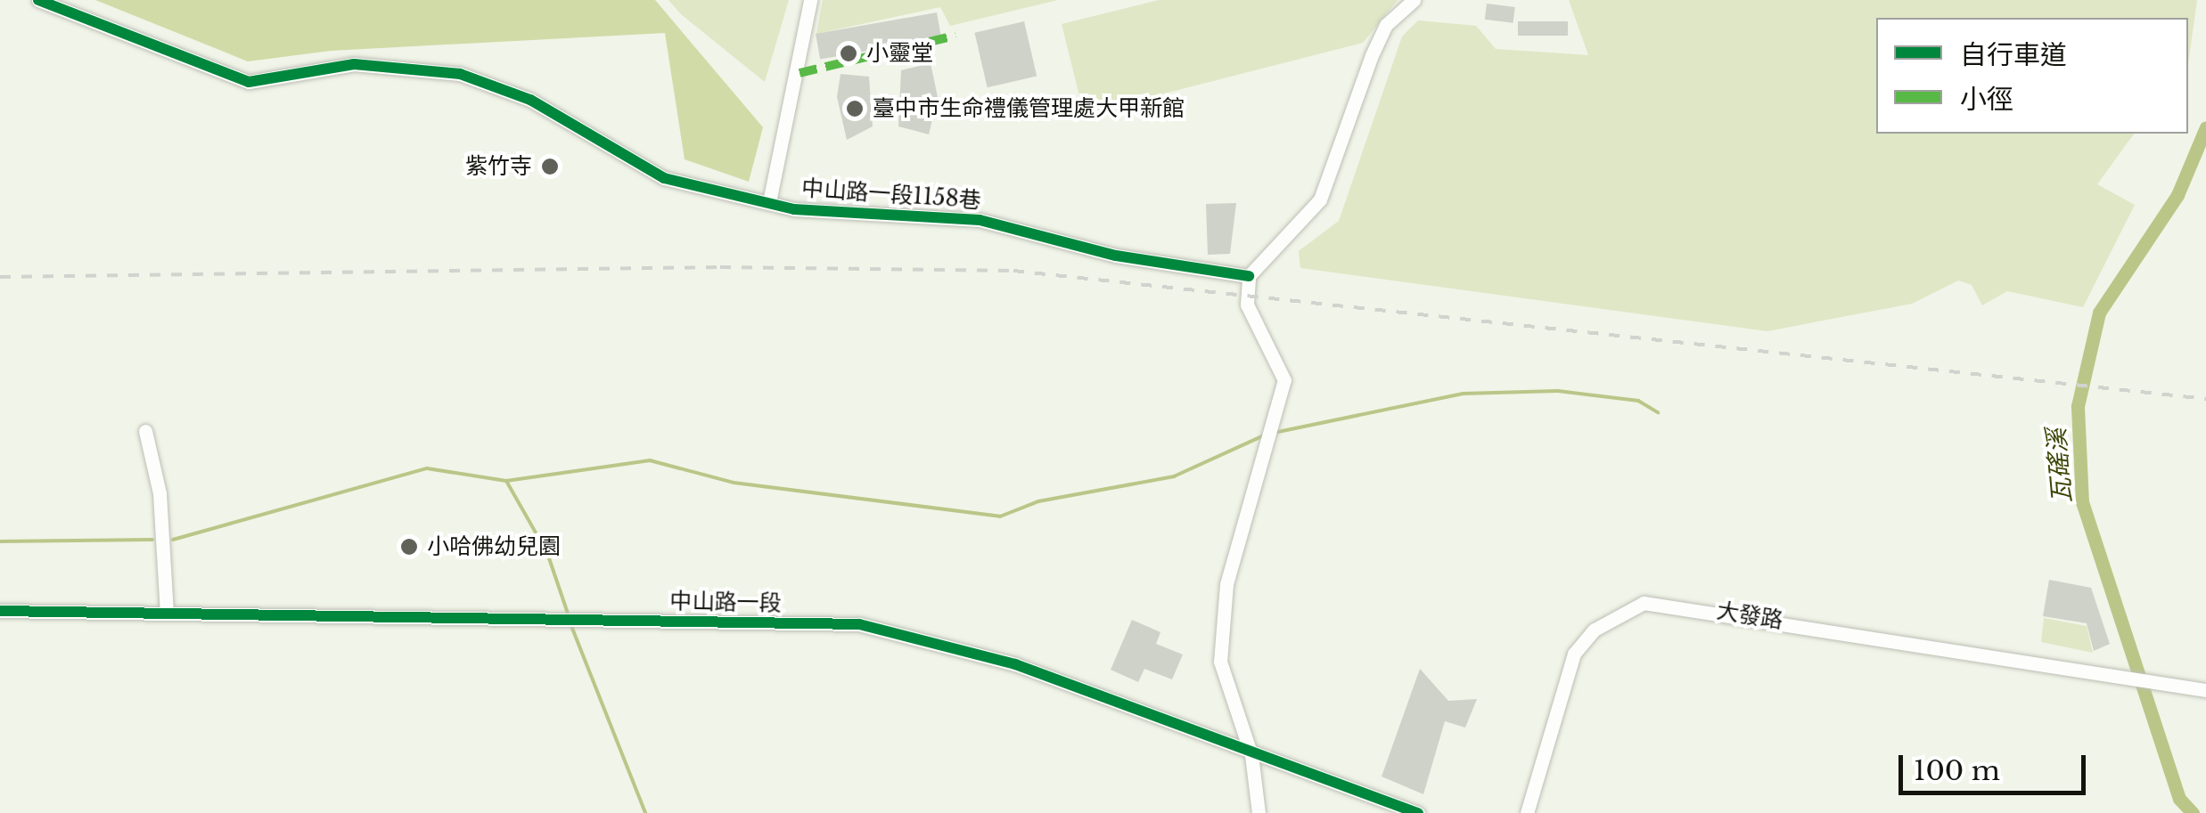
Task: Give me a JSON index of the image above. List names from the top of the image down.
{
  "streets": {
    "street": ["中山路一段1158巷", "中山路一段", "大發路"]
  },
  "water": ["瓦磘溪"],
  "places": [
    "小靈堂",
    "臺中市生命禮儀管理處大甲新館",
    "紫竹寺",
    "小哈佛幼兒園"
  ],
  "legend": ["自行車道", "小徑"],
  "scale_bar": "100 m"
}
